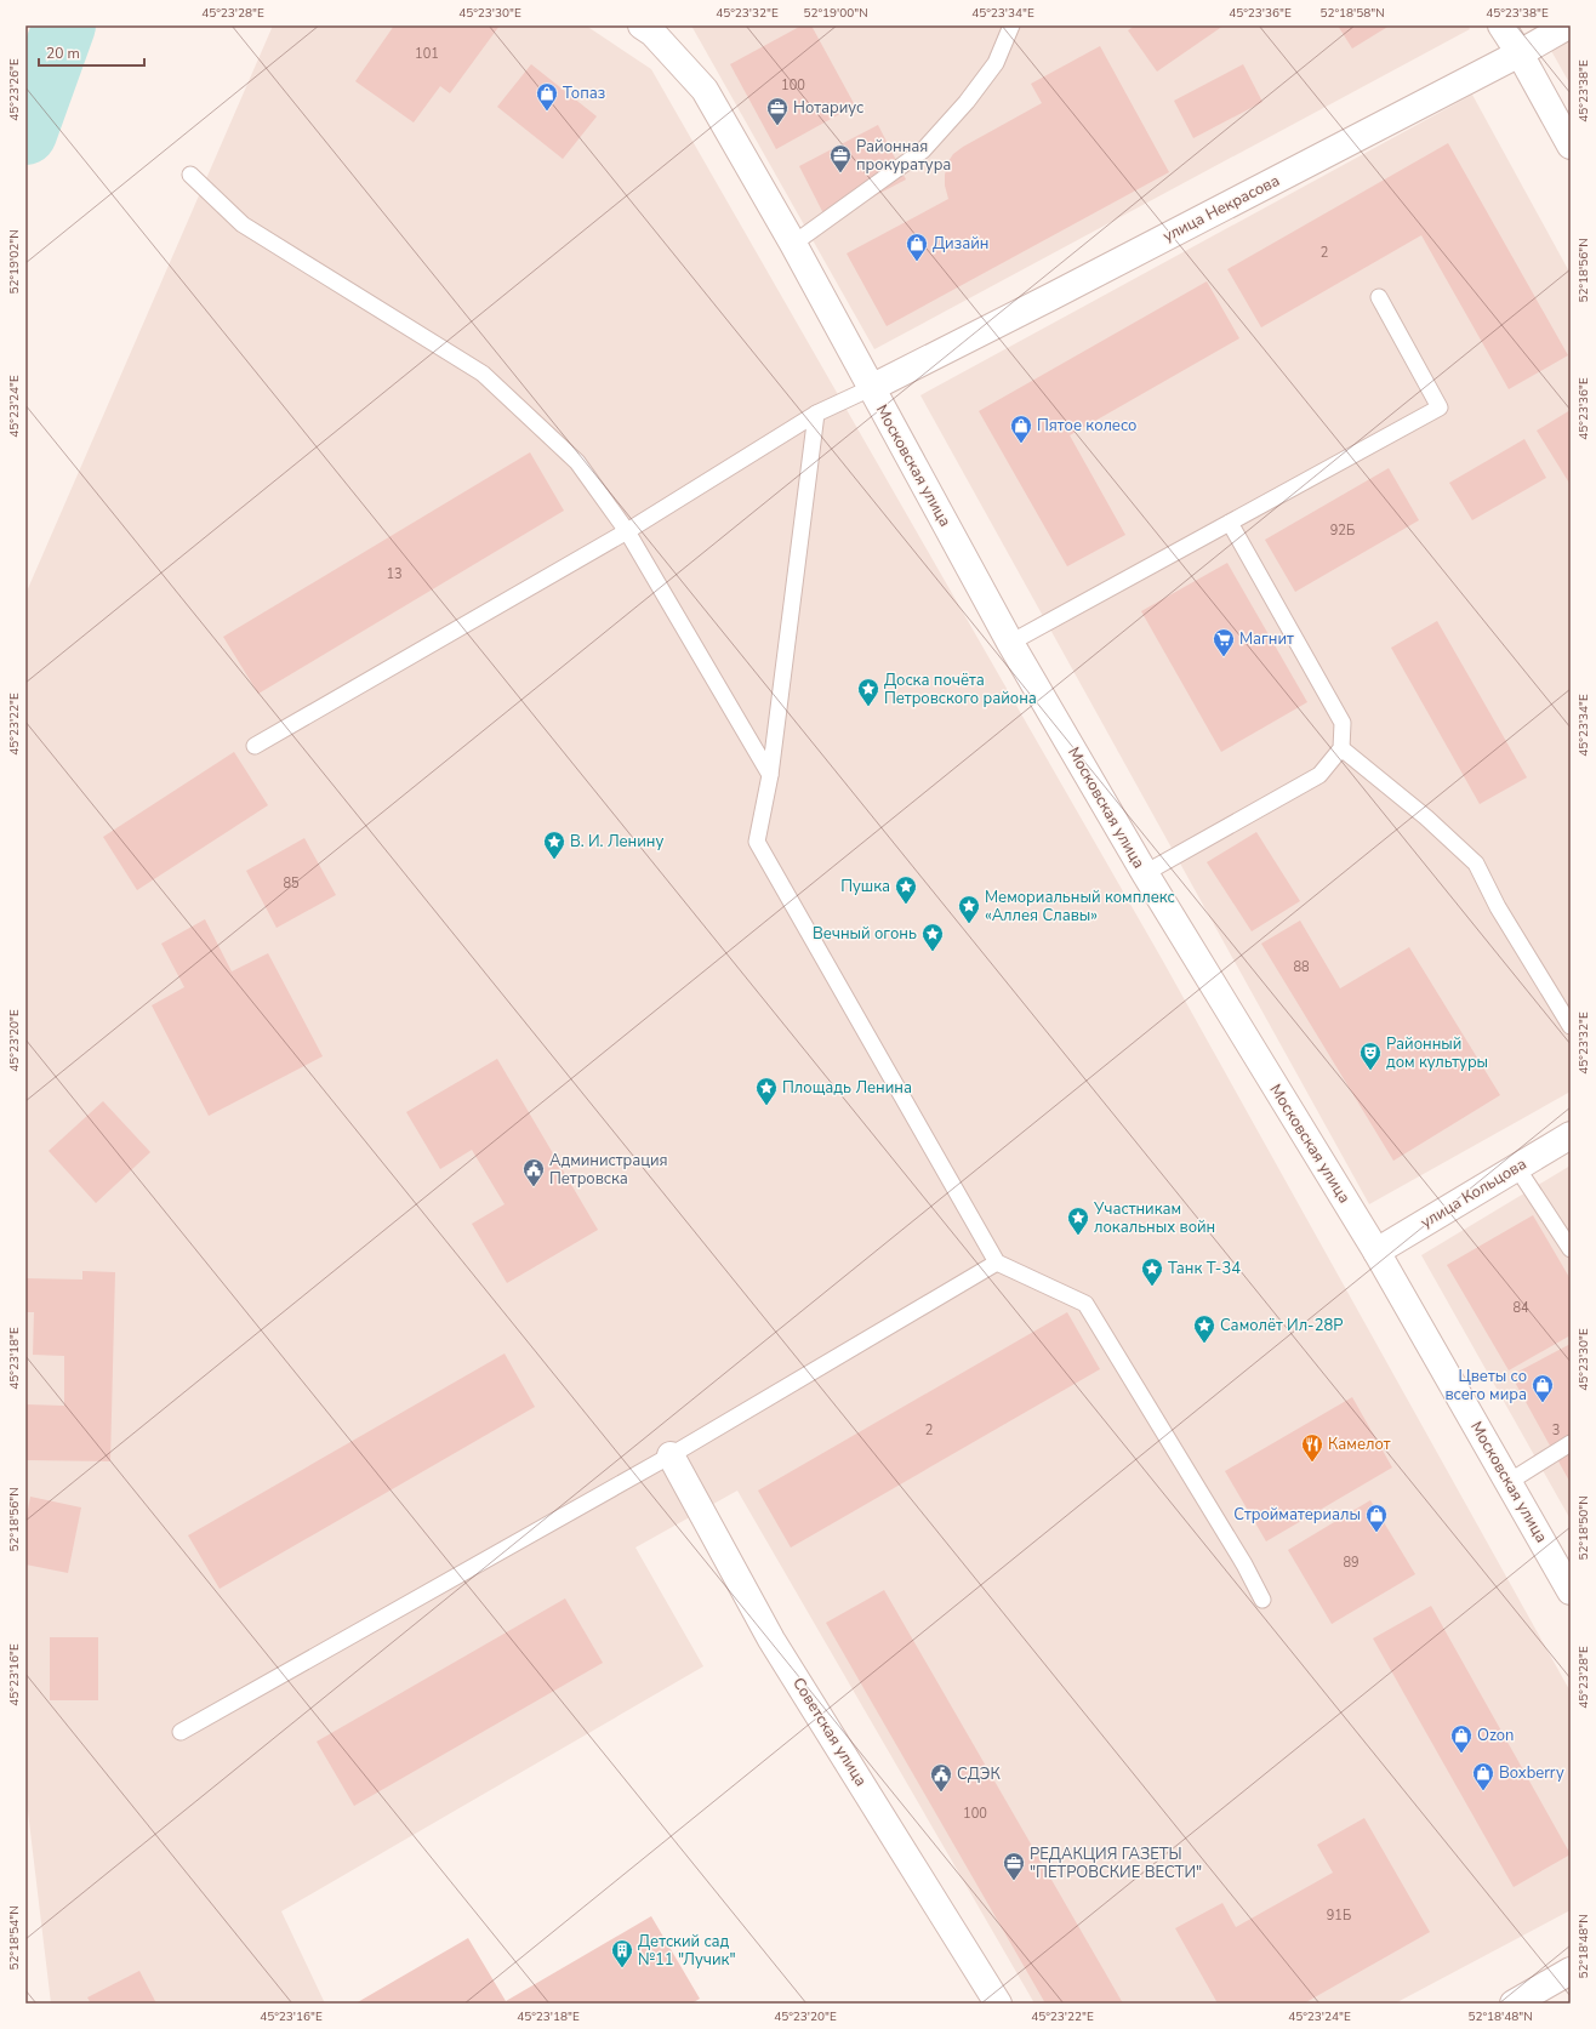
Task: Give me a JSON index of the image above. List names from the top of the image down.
{
  "streets": {
    "street": [
      "улица Некрасова",
      "Московская улица",
      "улица Кольцова",
      "Советская улица"
    ]
  },
  "crossings": [
    ["улица Некрасова", "Московская улица"],
    ["Московская улица", "улица Кольцова"]
  ],
  "places": {
    "shop": [
      "Топаз",
      "Дизайн",
      "Пятое колесо",
      "Цветы со всего мира",
      "Стройматериалы",
      "Ozon",
      "Boxberry"
    ],
    "office": ["Нотариус", "Районная прокуратура", "РЕДАКЦИЯ ГАЗЕТЫ \"ПЕТРОВСКИЕ ВЕСТИ\""],
    "supermarket": ["Магнит"],
    "place": [
      "Доска почёта Петровского района",
      "В. И. Ленину",
      "Пушка",
      "Мемориальный комплекс «Аллея Славы»",
      "Вечный огонь",
      "Площадь Ленина",
      "Участникам локальных войн",
      "Танк Т-34",
      "Самолёт Ил-28Р"
    ],
    "theatre": ["Районный дом культуры"],
    "public building": ["Администрация Петровска", "СДЭК"],
    "restaurant": ["Камелот"],
    "building": ["Детский сад №11 \"Лучик\""]
  },
  "house_numbers": [
    "101",
    "100",
    "2",
    "92Б",
    "13",
    "85",
    "88",
    "84",
    "2",
    "3",
    "89",
    "100",
    "91Б"
  ],
  "scale_bar": "20 m",
  "coordinates": [
    "45°23'28\"E",
    "45°23'30\"E",
    "45°23'32\"E",
    "52°19'00\"N",
    "45°23'34\"E",
    "45°23'36\"E",
    "52°18'58\"N",
    "45°23'38\"E",
    "45°23'26\"E",
    "52°19'02\"N",
    "52°18'56\"N",
    "45°23'24\"E",
    "45°23'22\"E",
    "45°23'20\"E",
    "45°23'18\"E",
    "52°18'50\"N",
    "45°23'16\"E",
    "52°18'54\"N",
    "52°18'48\"N"
  ]
}
